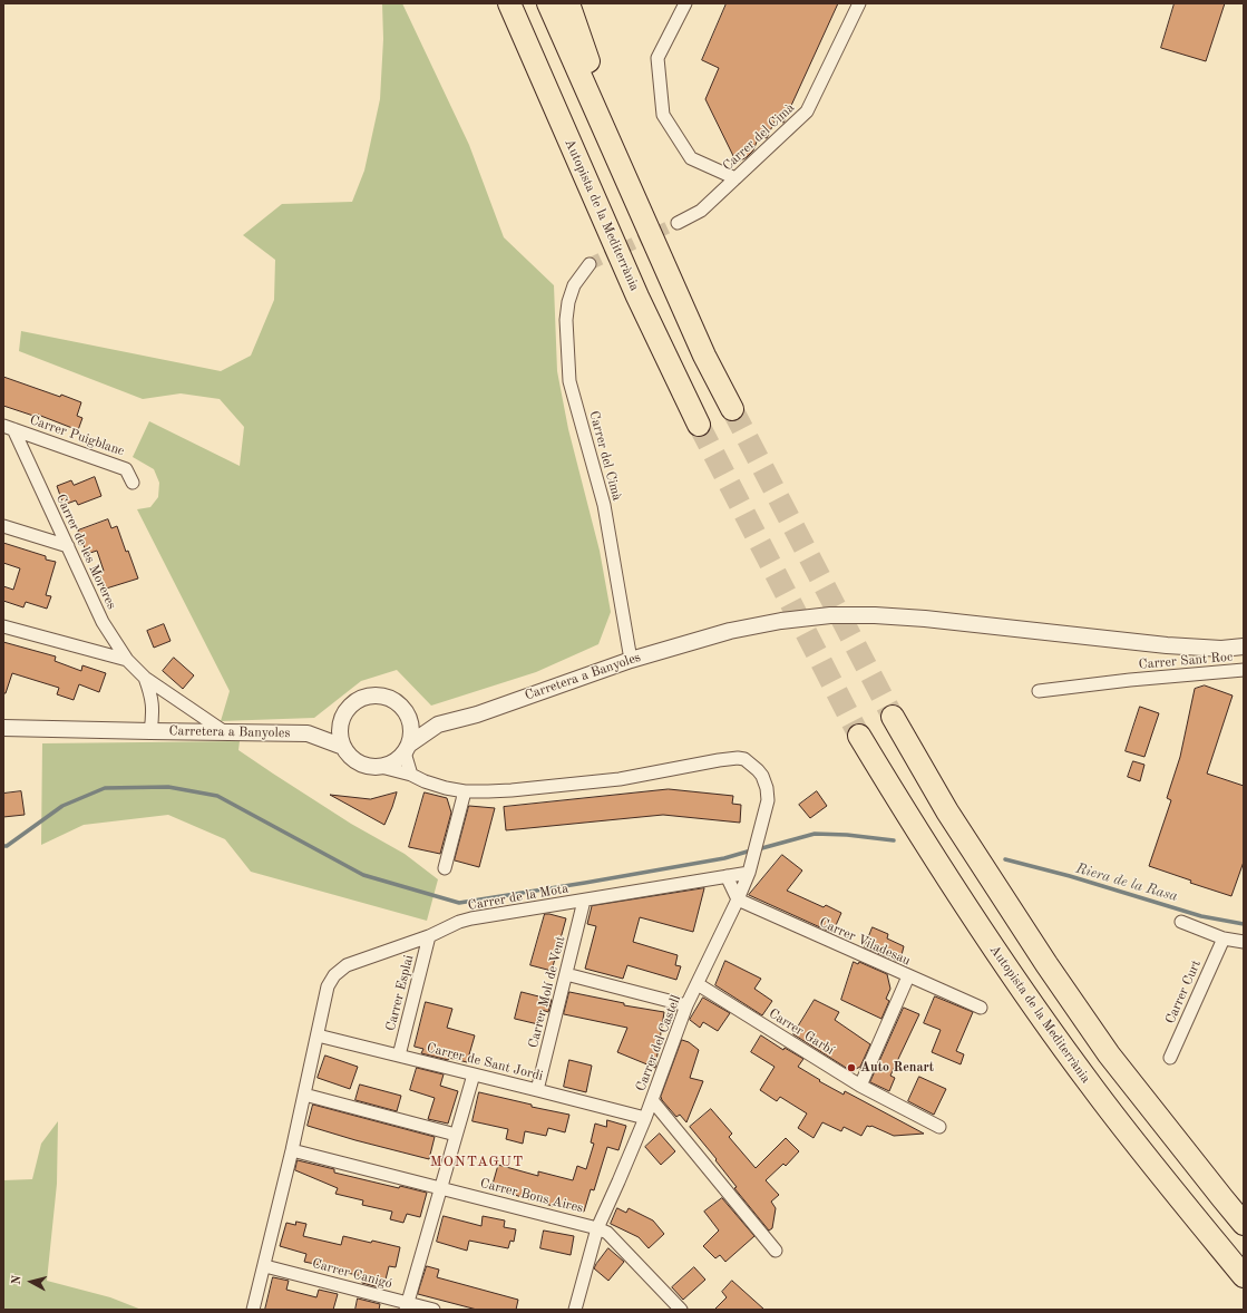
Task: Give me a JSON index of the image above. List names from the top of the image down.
{
  "streets": {
    "highway": ["Autopista de la Mediterrània"],
    "street": [
      "Carrer del Cimà",
      "Carrer Puigblanc",
      "Carrer de les Moreres",
      "Carrer Sant Roc",
      "Carretera a Banyoles",
      "Carrer de la Mota",
      "Carrer Viladesau",
      "Carrer Molí de Vent",
      "Carrer Curt",
      "Carrer Esplai",
      "Carrer Garbí",
      "Carrer del Castell",
      "Carrer de Sant Jordi",
      "Carrer Bons Aires",
      "Carrer Canigó"
    ]
  },
  "crossings": [
    ["Carrer del Cimà", "Carretera a Banyoles"],
    ["Carrer Puigblanc", "Carrer de les Moreres"],
    ["Carrer de les Moreres", "Carretera a Banyoles"],
    ["Carrer de la Mota", "Carrer Molí de Vent"],
    ["Carrer de la Mota", "Carrer Esplai"],
    ["Carrer de la Mota", "Carrer del Castell"],
    ["Carrer de la Mota", "Carrer de Sant Jordi"],
    ["Carrer de la Mota", "Carrer Bons Aires"],
    ["Carrer de la Mota", "Carrer Canigó"],
    ["Carrer Viladesau", "Carrer del Castell"],
    ["Carrer Molí de Vent", "Carrer de Sant Jordi"],
    ["Carrer Esplai", "Carrer de Sant Jordi"],
    ["Carrer Garbí", "Carrer del Castell"],
    ["Carrer del Castell", "Carrer de Sant Jordi"],
    ["Carrer del Castell", "Carrer Bons Aires"]
  ],
  "districts": ["MONTAGUT"],
  "water": ["Riera de la Rasa"],
  "places": ["Auto Renart"],
  "north": "left"
}
